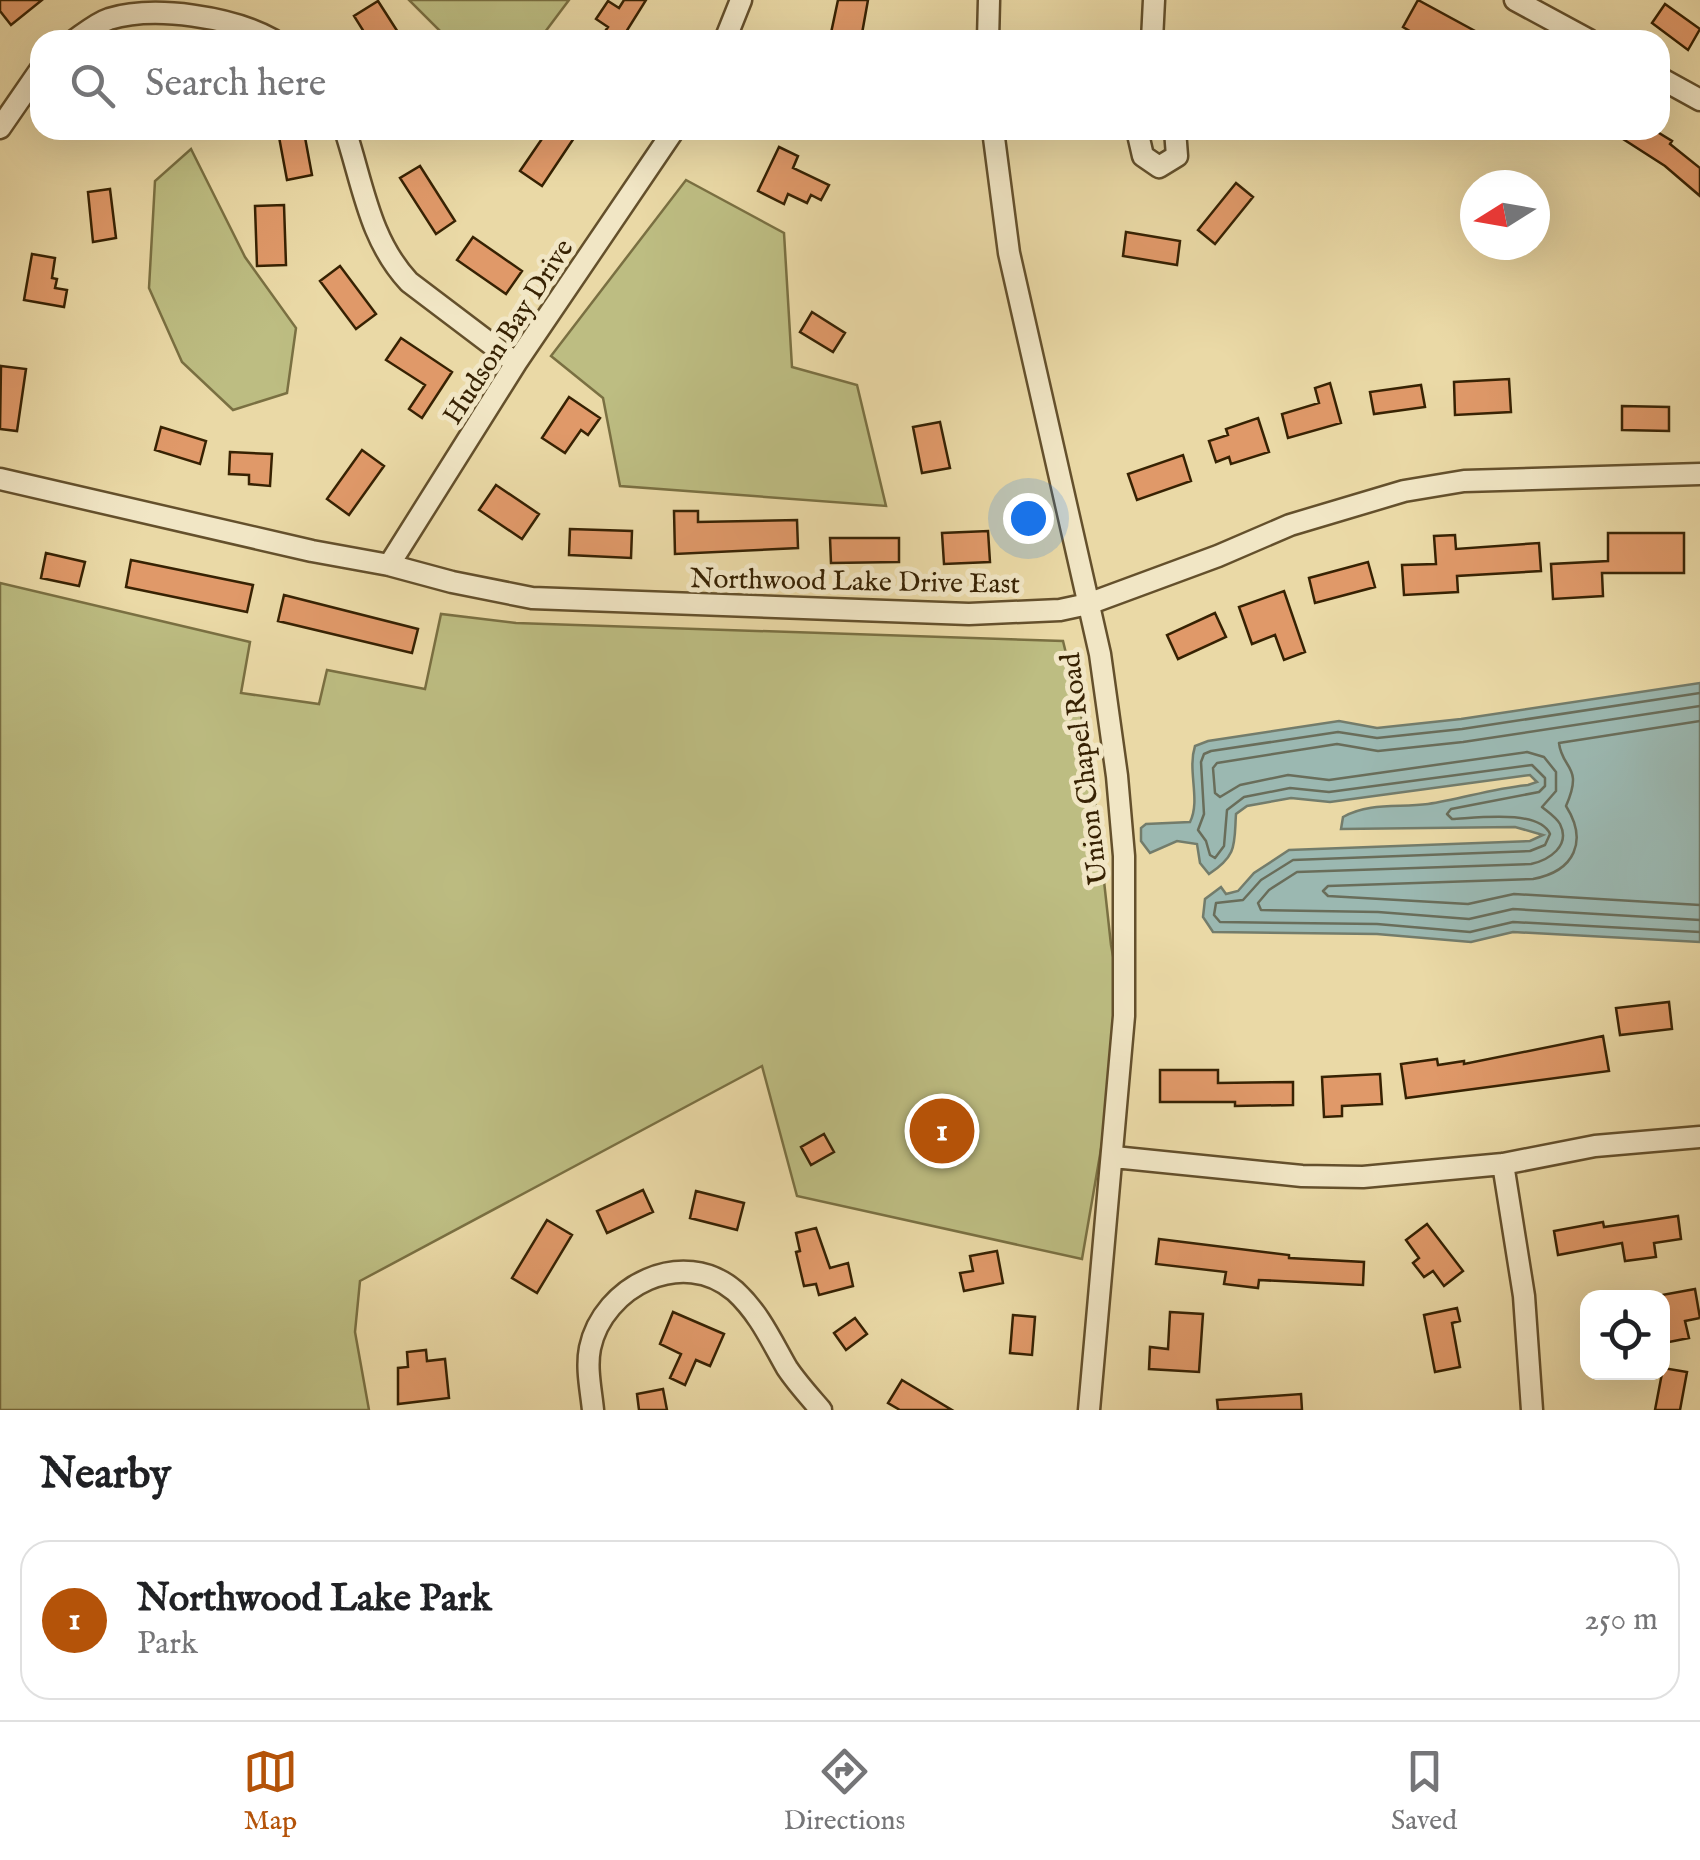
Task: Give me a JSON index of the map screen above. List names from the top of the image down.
{
  "streets": {
    "street": ["Hudson Bay Drive", "Northwood Lake Drive East", "Union Chapel Road"]
  },
  "crossings": [
    ["Hudson Bay Drive", "Northwood Lake Drive East"],
    ["Northwood Lake Drive East", "Union Chapel Road"]
  ],
  "north": "left",
  "page": {
    "search": "Search here",
    "pins": "1",
    "heading": "Nearby",
    "list": [
      {
        "mark": "1",
        "name": "Northwood Lake Park",
        "note": "Park",
        "value": "250 m"
      }
    ],
    "nav": ["Map", "Directions", "Saved"]
  }
}
